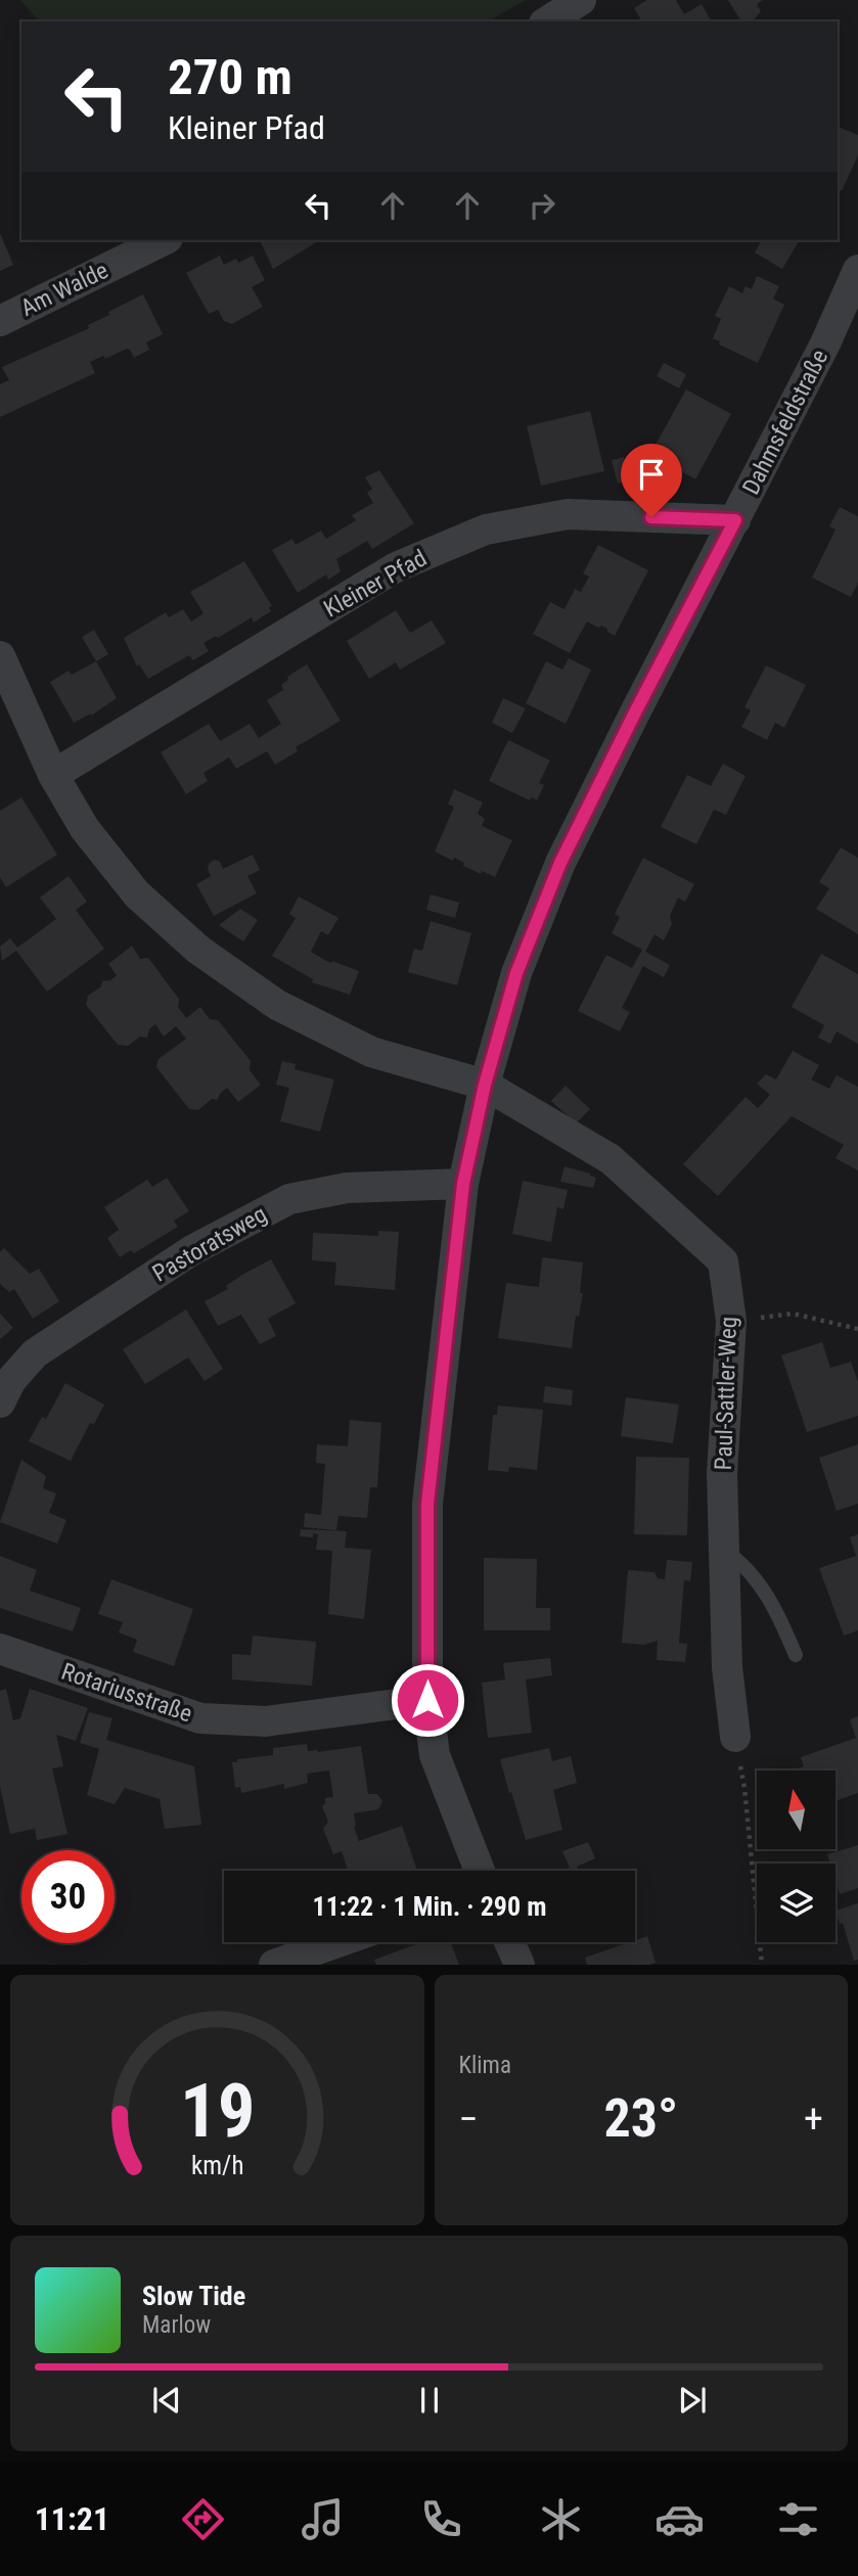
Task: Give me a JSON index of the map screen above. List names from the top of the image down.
{
  "streets": {
    "street": [
      "Am Walde",
      "Dahmsfeldstraße",
      "Kleiner Pfad",
      "Pastoratsweg",
      "Paul-Sattler-Weg",
      "Rotariusstraße"
    ]
  },
  "crossings": [
    ["Dahmsfeldstraße", "Kleiner Pfad"],
    ["Dahmsfeldstraße", "Pastoratsweg"],
    ["Dahmsfeldstraße", "Paul-Sattler-Weg"],
    ["Dahmsfeldstraße", "Rotariusstraße"],
    ["Kleiner Pfad", "Paul-Sattler-Weg"]
  ],
  "north": "top",
  "page": {
    "turn": ["270 m", "Kleiner Pfad"],
    "limit": "30",
    "trip": "11:22 · 1 Min. · 290 m",
    "tile": "Klima",
    "heat": ["−", "23°", "+"],
    "song": ["Slow Tide", "Marlow"],
    "tabs": "11:21",
    "gauge": ["19", "km/h"]
  }
}
